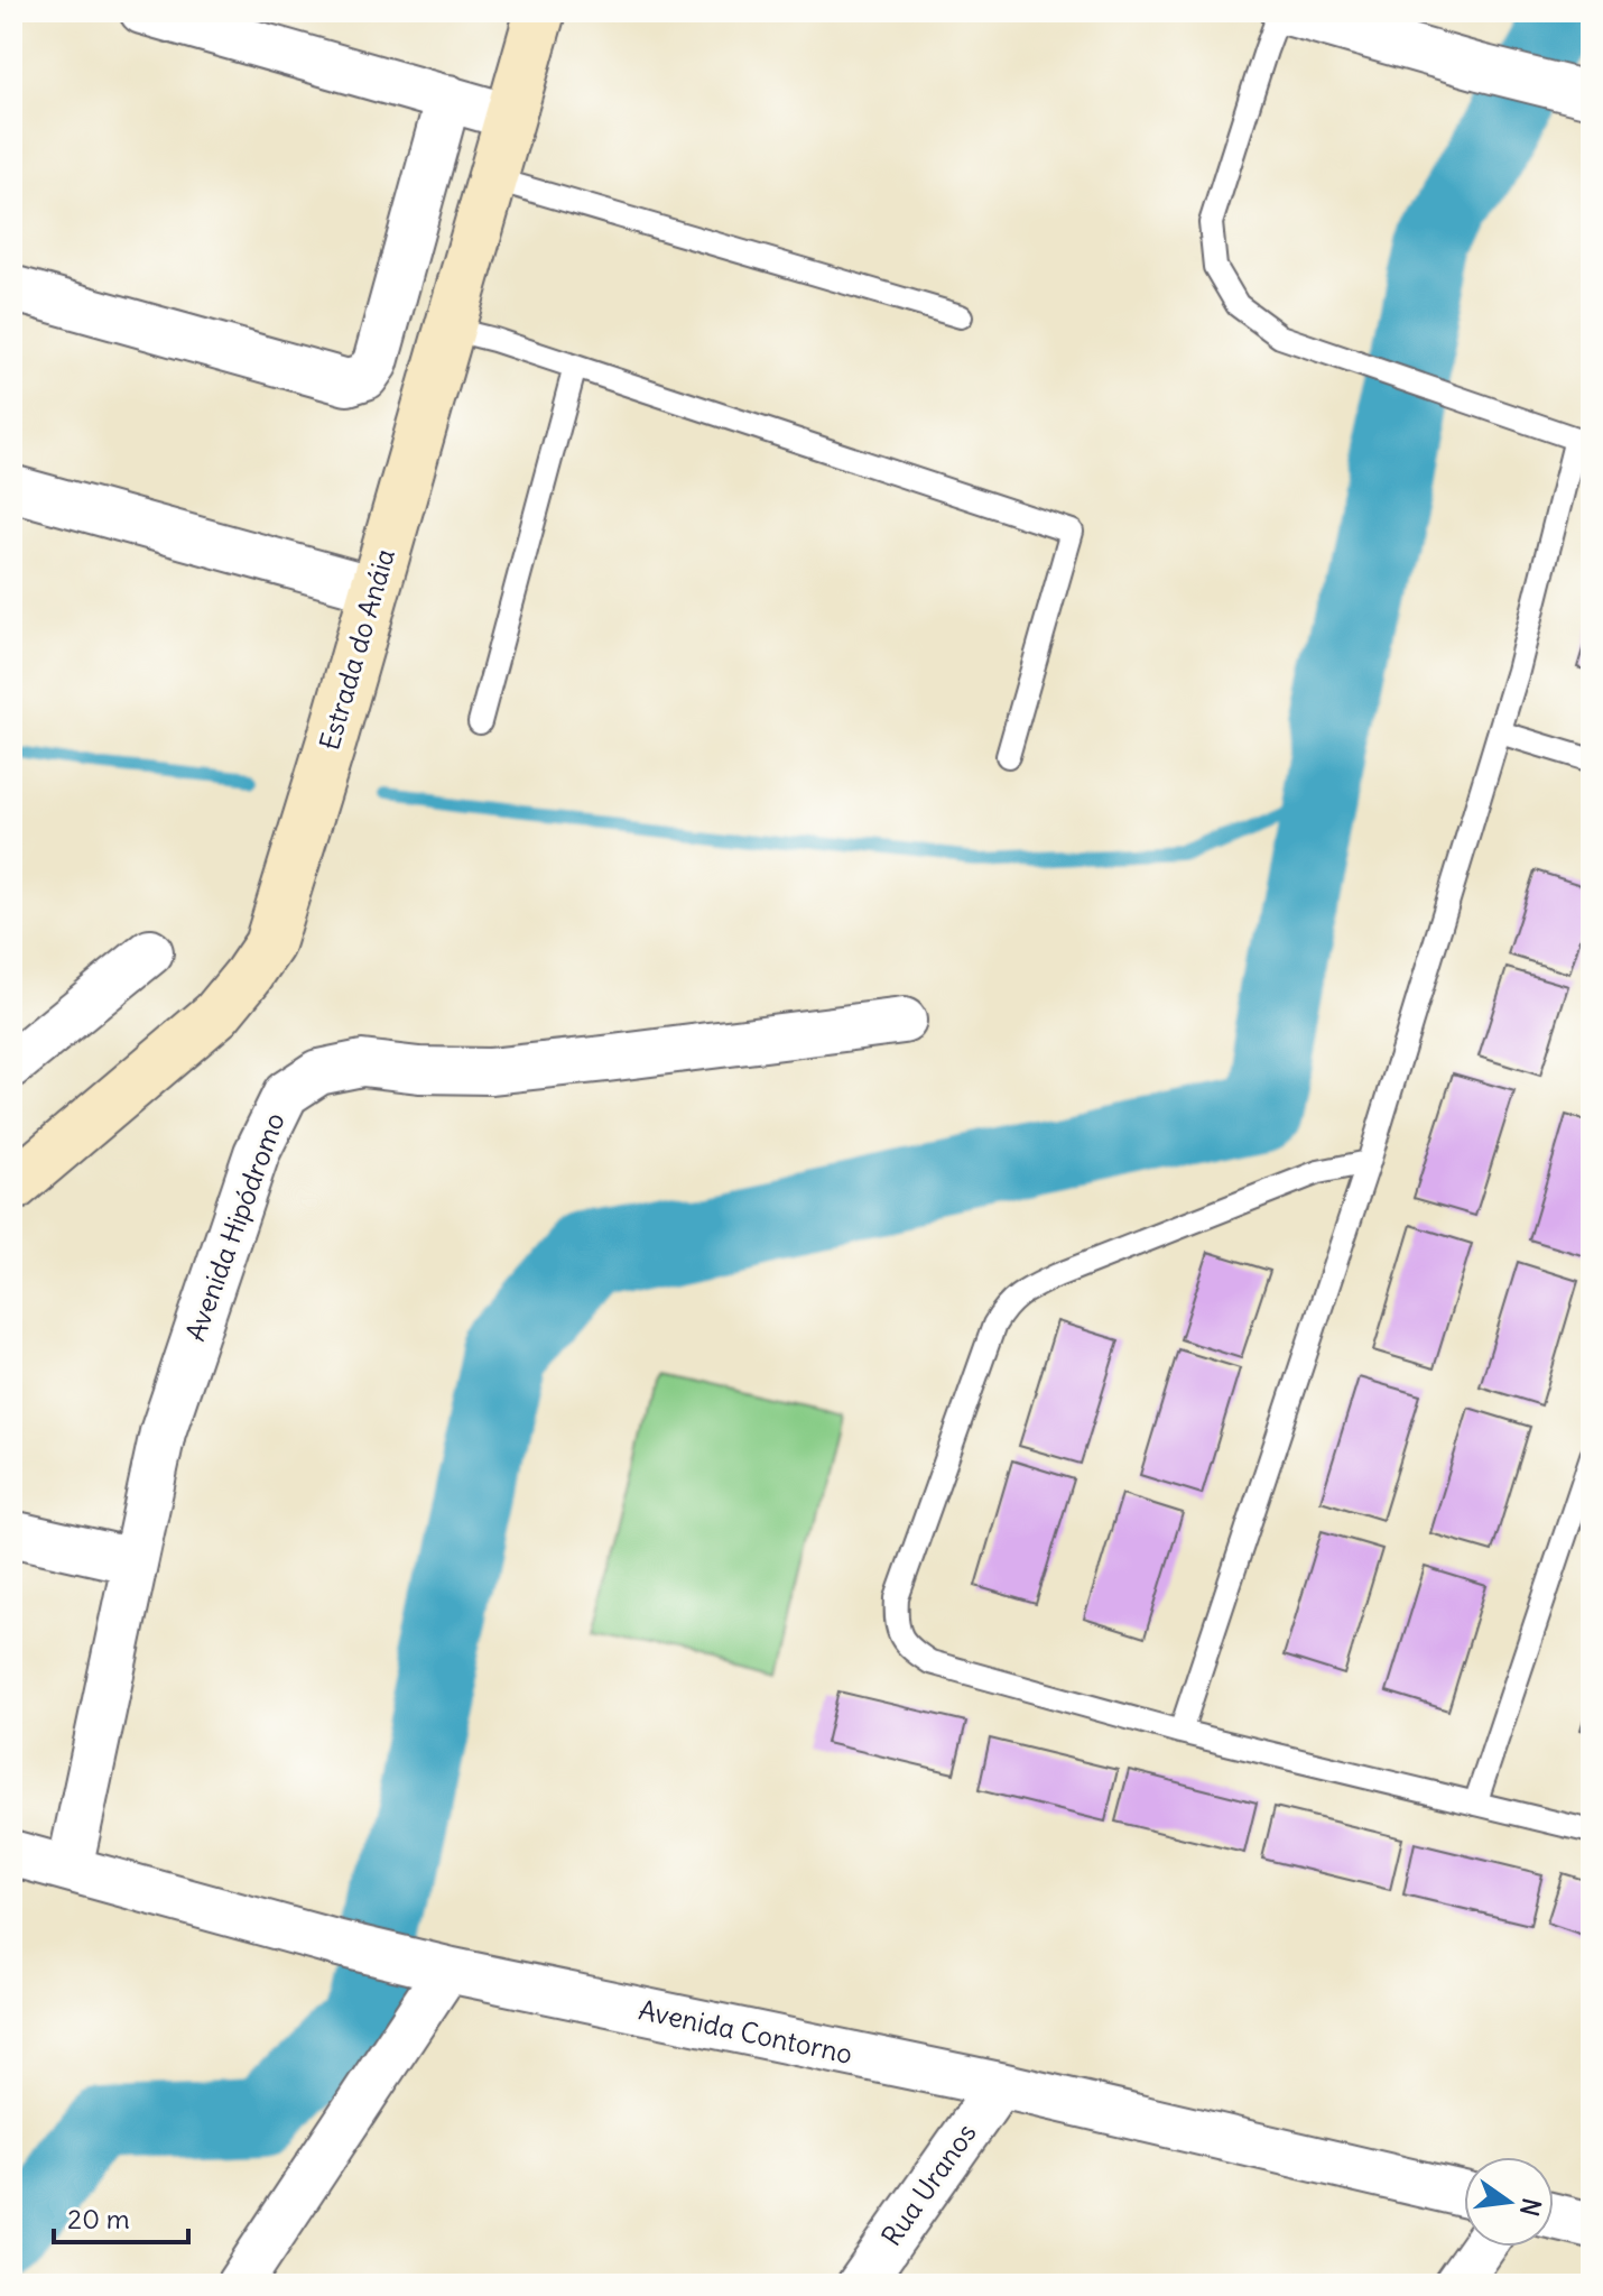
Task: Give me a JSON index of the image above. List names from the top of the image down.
{
  "streets": {
    "street": [
      "Estrada do Anáia",
      "Avenida Hipódromo",
      "Avenida Contorno",
      "Rua Uranos"
    ]
  },
  "crossings": [
    ["Avenida Hipódromo", "Avenida Contorno"],
    ["Avenida Contorno", "Rua Uranos"]
  ],
  "scale_bar": "20 m",
  "north": "right"
}
